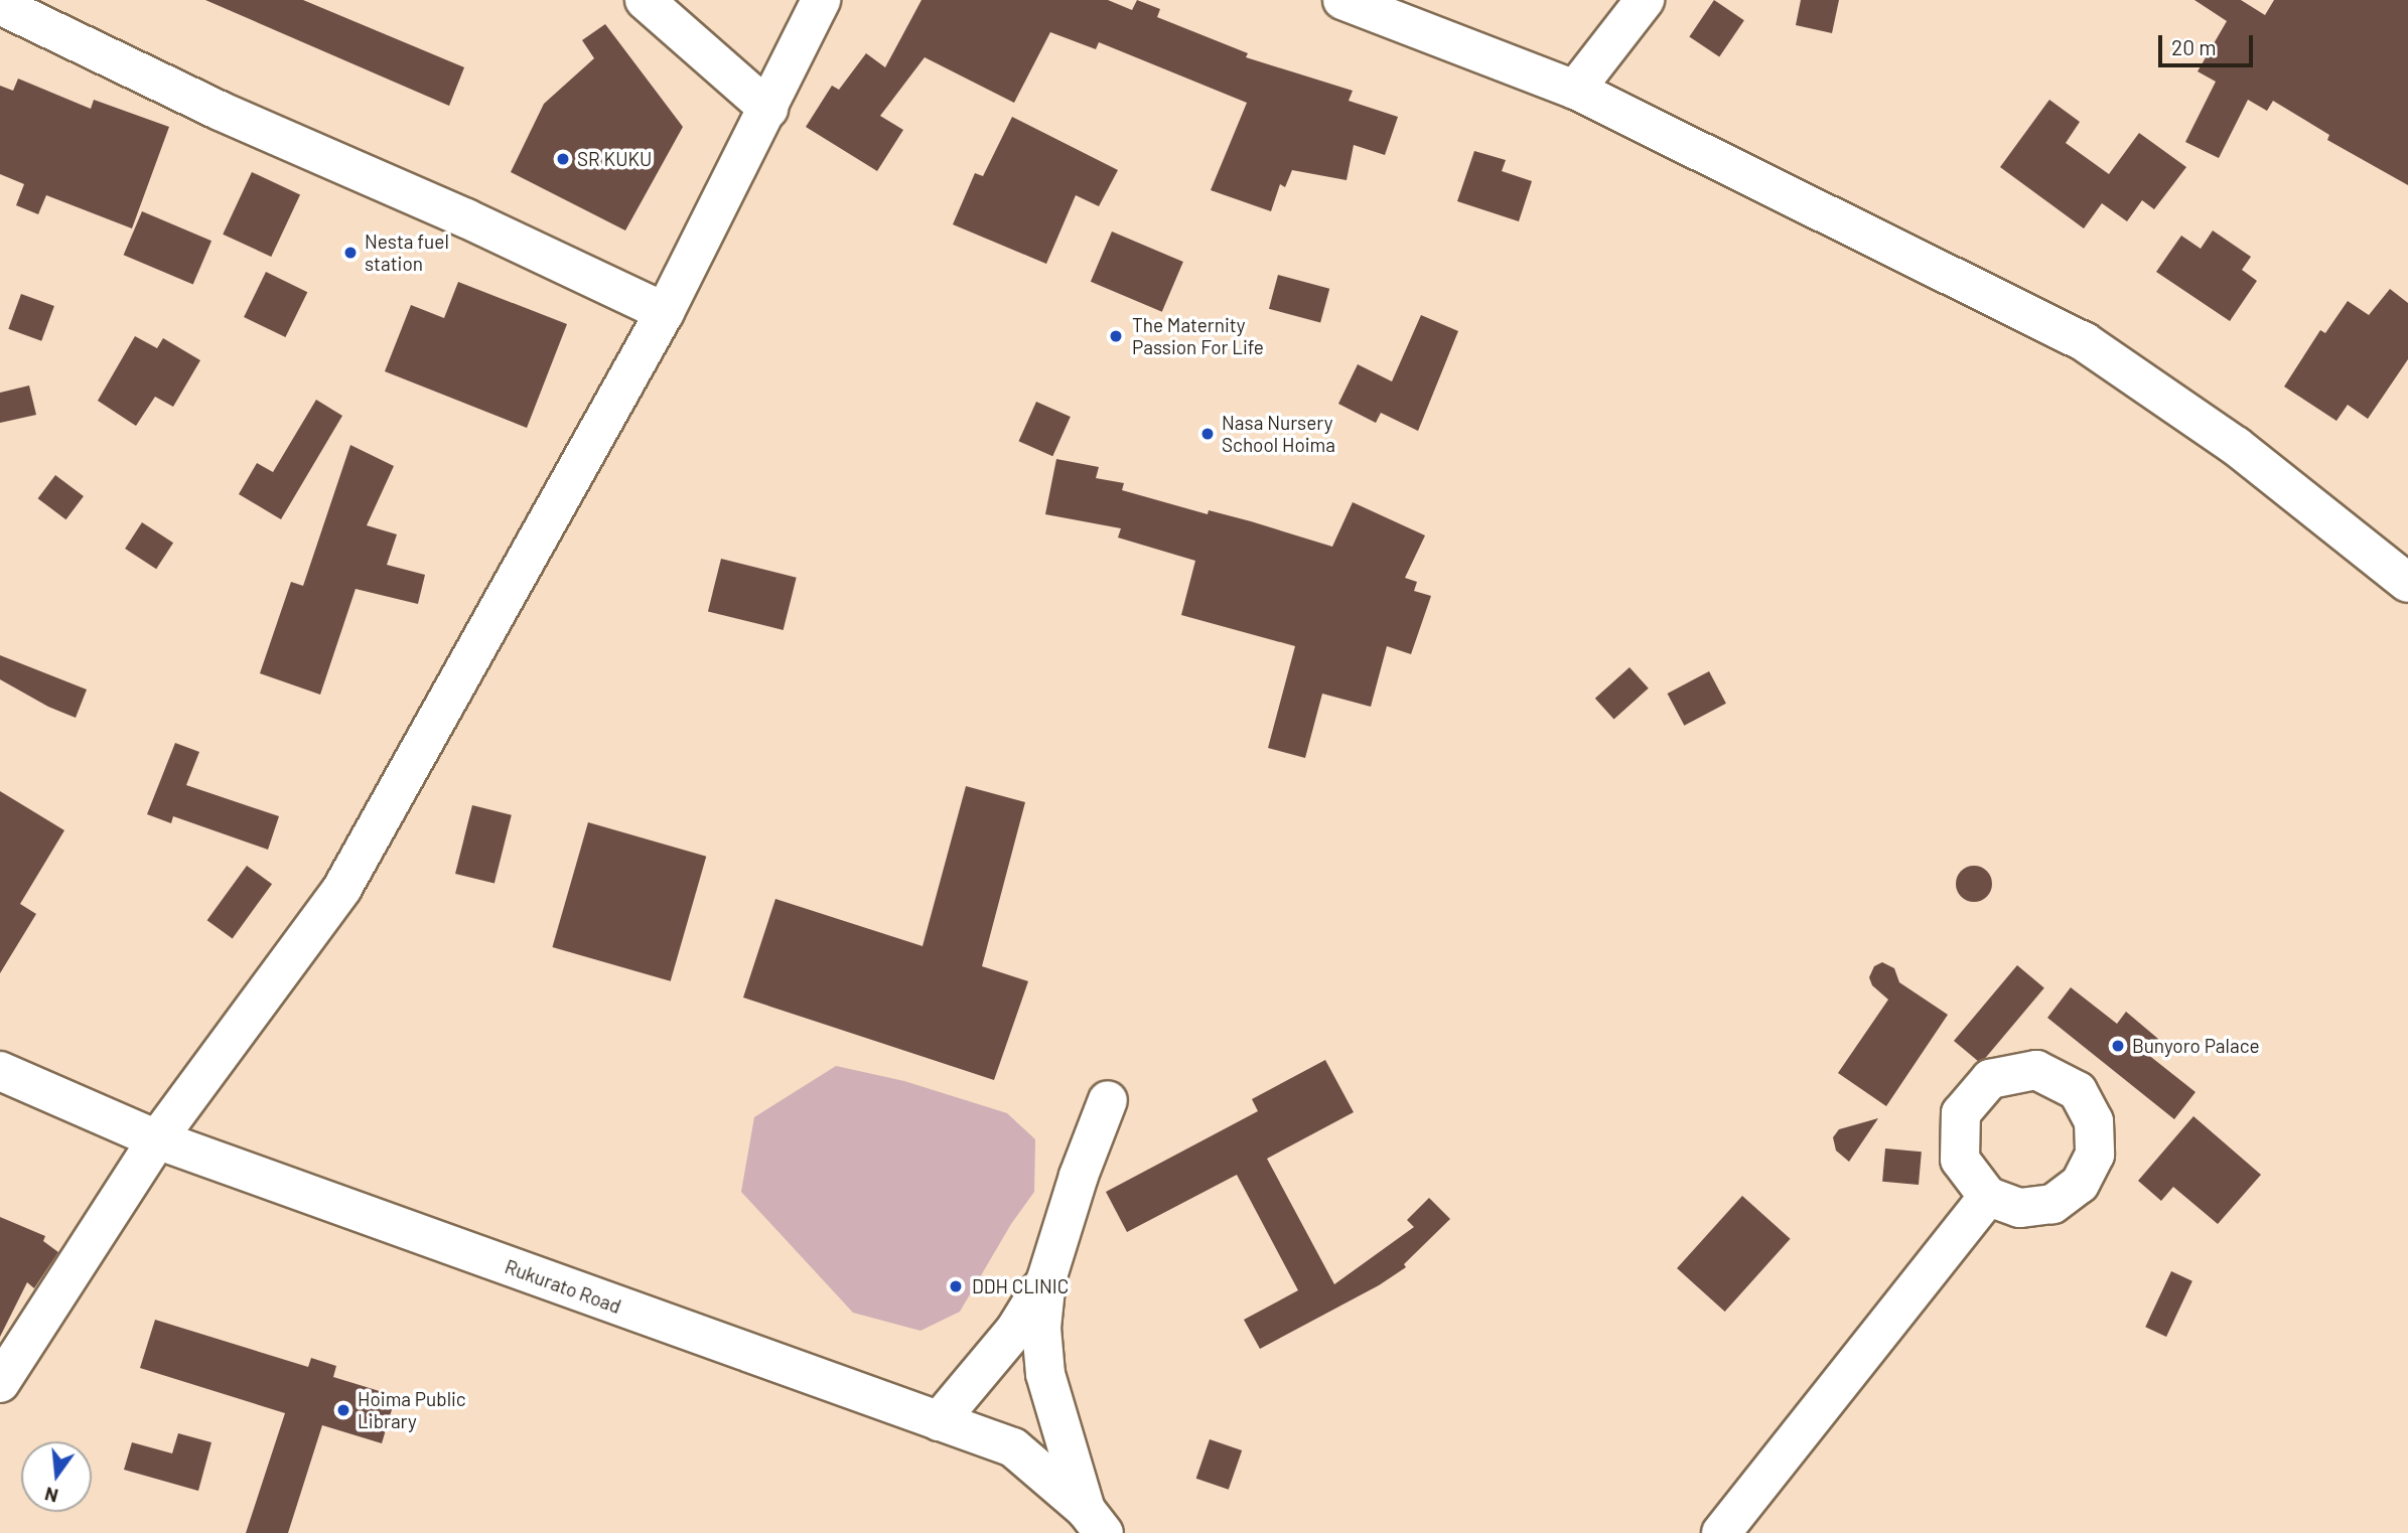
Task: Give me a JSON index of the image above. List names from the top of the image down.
{
  "streets": {
    "street": ["Rukurato Road"]
  },
  "places": [
    "SR KUKU",
    "Nesta fuel station",
    "The Maternity Passion For Life",
    "Nasa Nursery School Hoima",
    "Bunyoro Palace",
    "DDH CLINIC",
    "Hoima Public Library"
  ],
  "scale_bar": "20 m",
  "north": "bottom"
}
